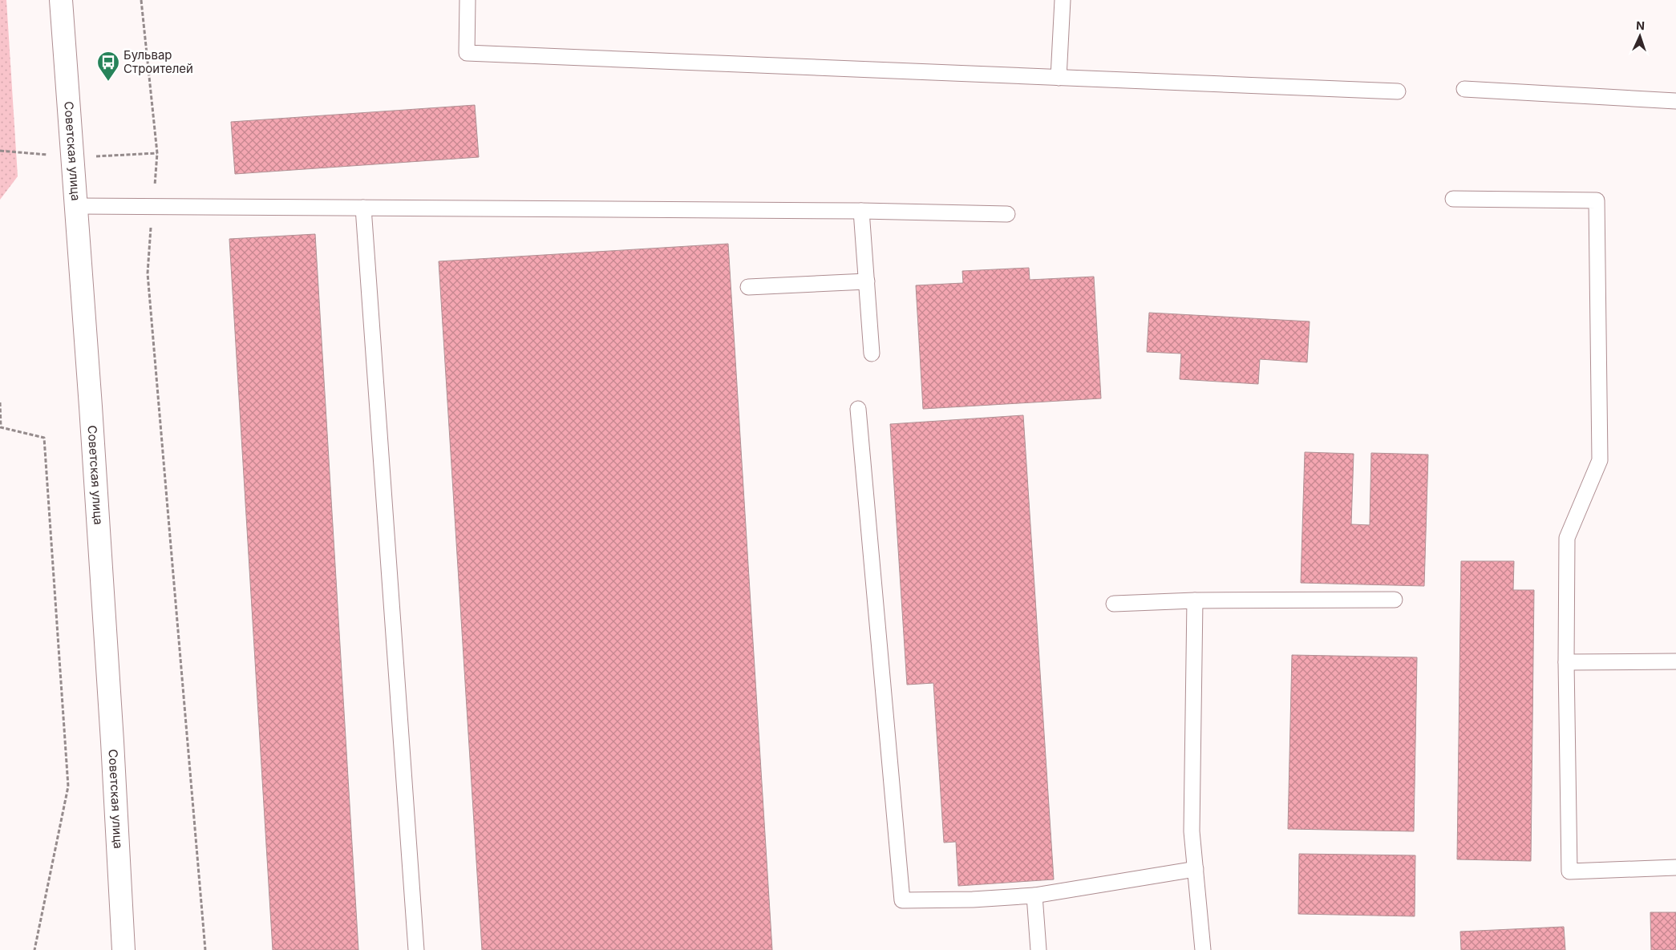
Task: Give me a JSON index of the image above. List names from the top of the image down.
{
  "streets": {
    "main road": ["Советская улица"]
  },
  "places": {
    "bus stop": ["Бульвар Строителей"]
  },
  "north": "top"
}
